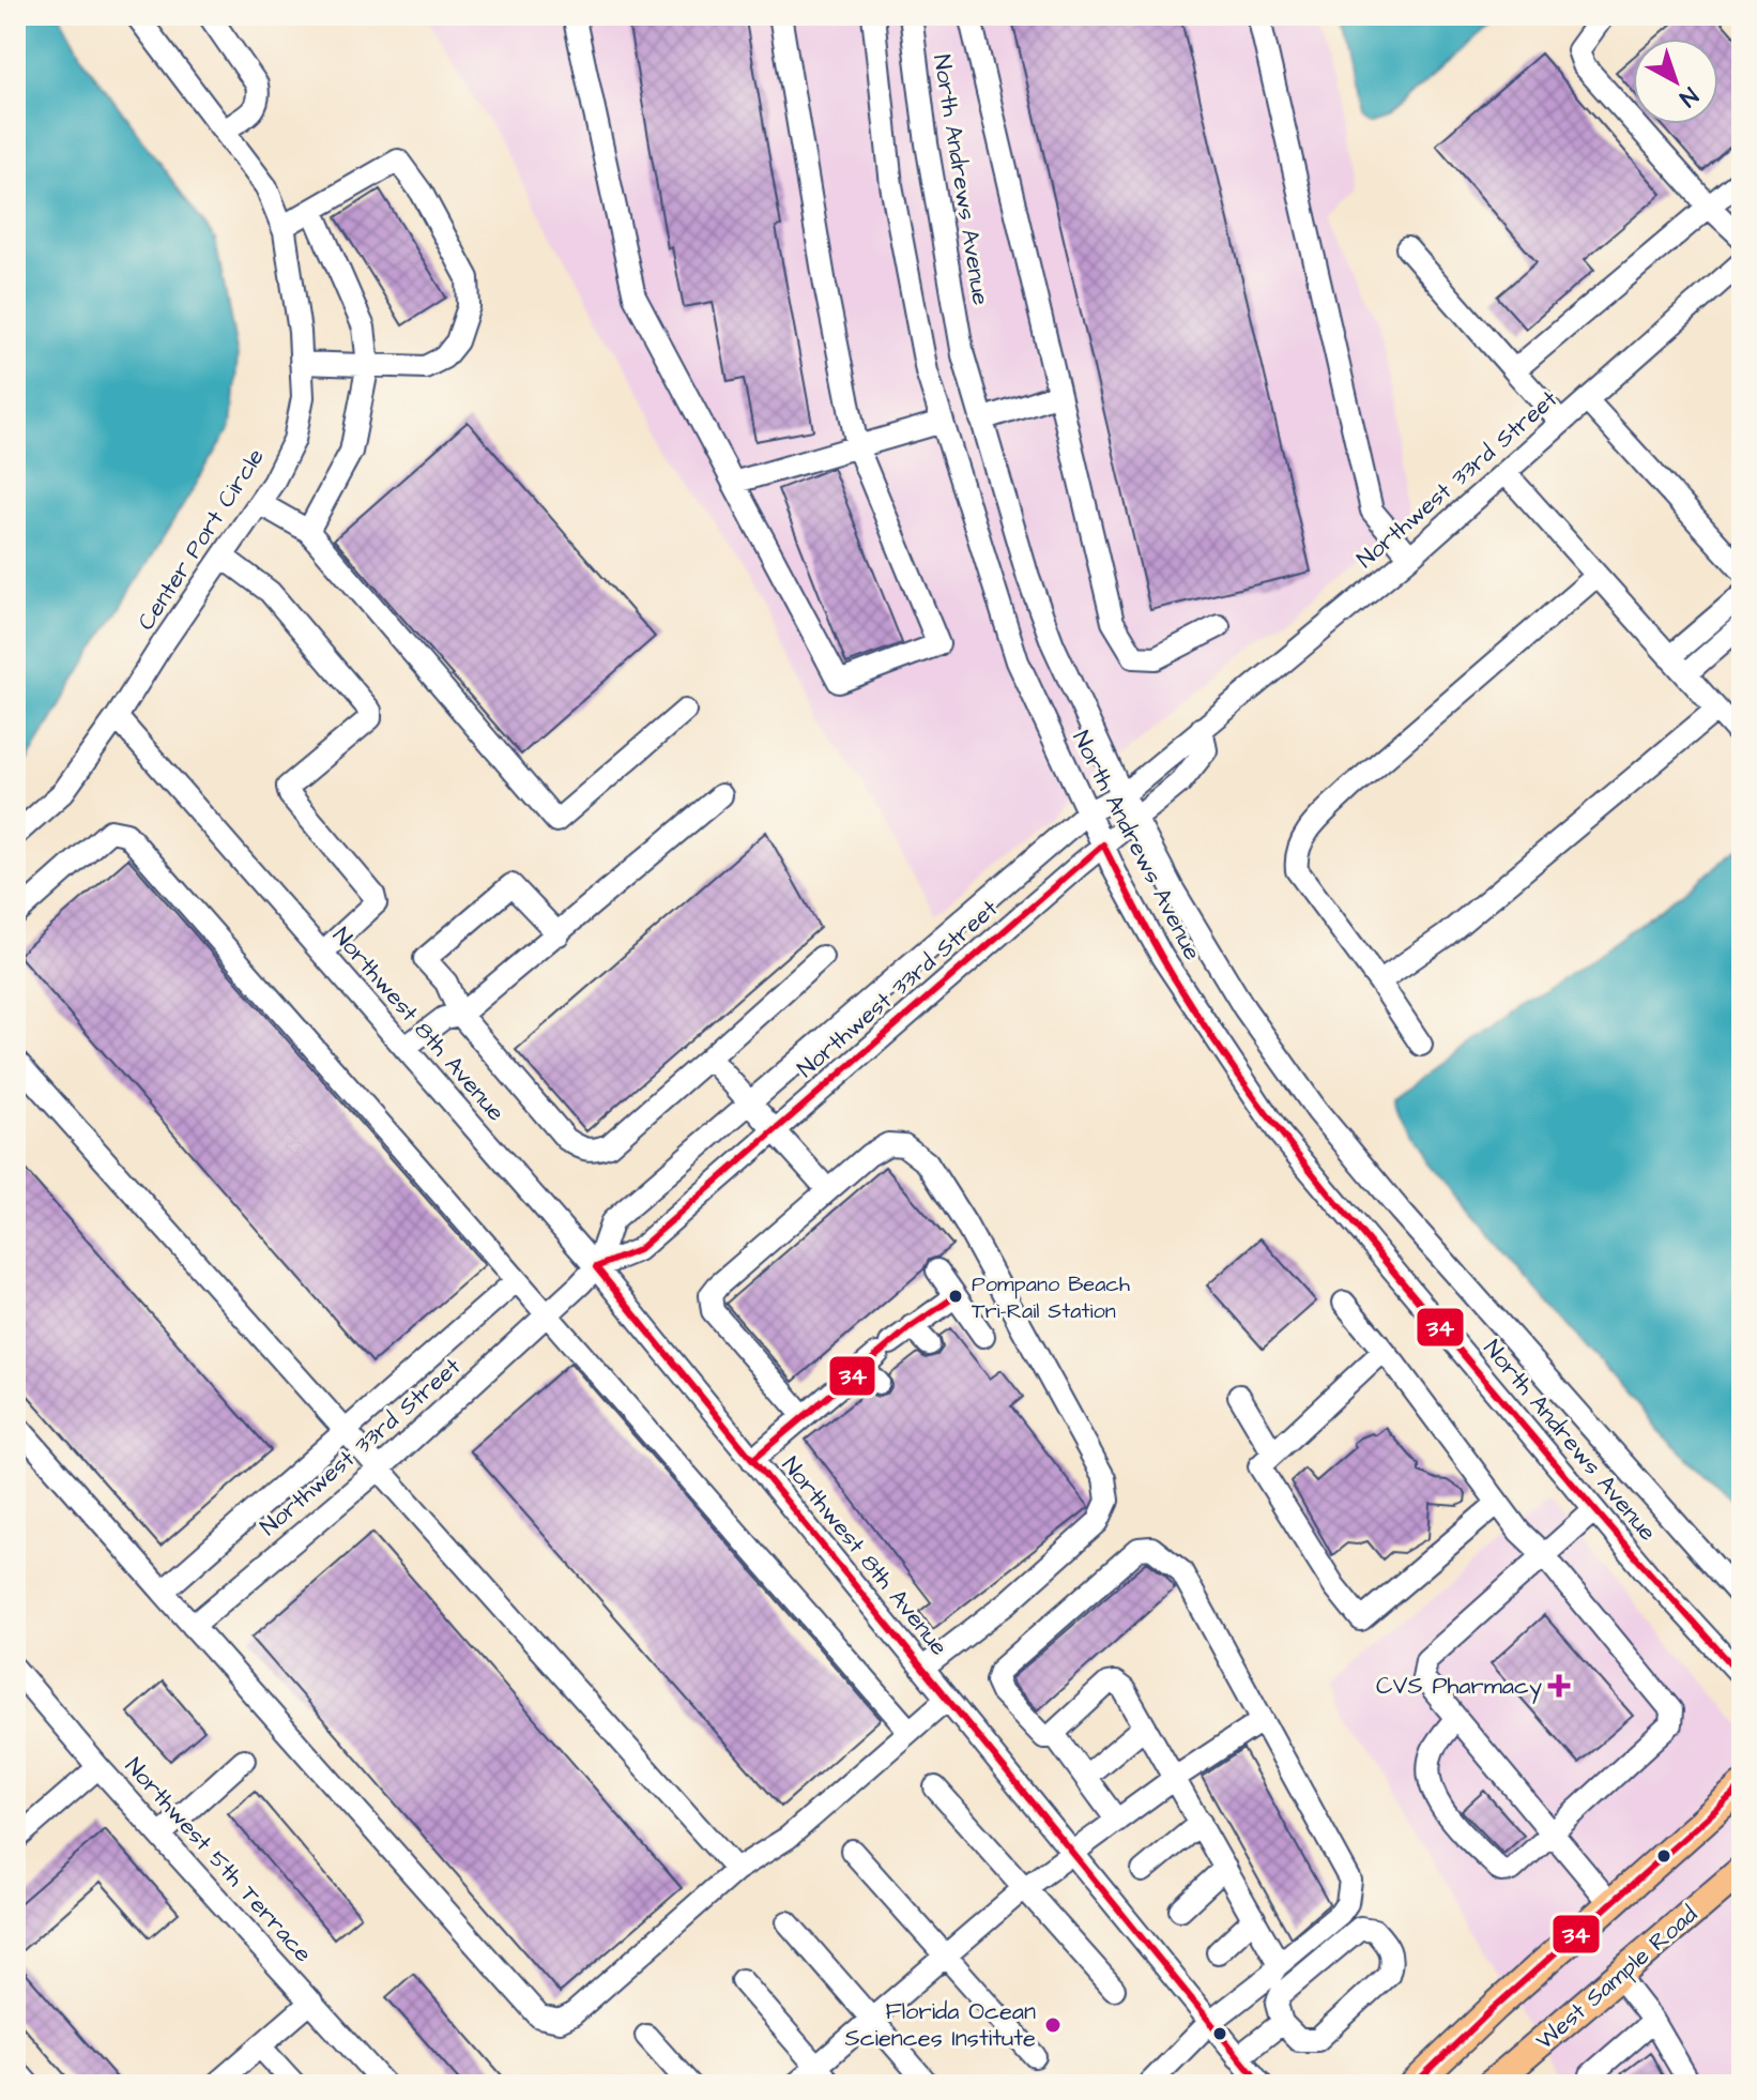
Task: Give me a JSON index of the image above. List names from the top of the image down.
{
  "streets": {
    "main road": ["West Sample Road"],
    "street": [
      "North Andrews Avenue",
      "Northwest 33rd Street",
      "Center Port Circle",
      "Northwest 8th Avenue",
      "Northwest 5th Terrace"
    ]
  },
  "crossings": [
    ["North Andrews Avenue", "Northwest 33rd Street"],
    ["Northwest 33rd Street", "Northwest 8th Avenue"],
    ["Center Port Circle", "Northwest 8th Avenue"]
  ],
  "places": {
    "other": ["Pompano Beach Tri-Rail Station", "Florida Ocean Sciences Institute"],
    "health": ["CVS Pharmacy"]
  },
  "lines": ["transit line 34"],
  "north": "bottom right"
}
